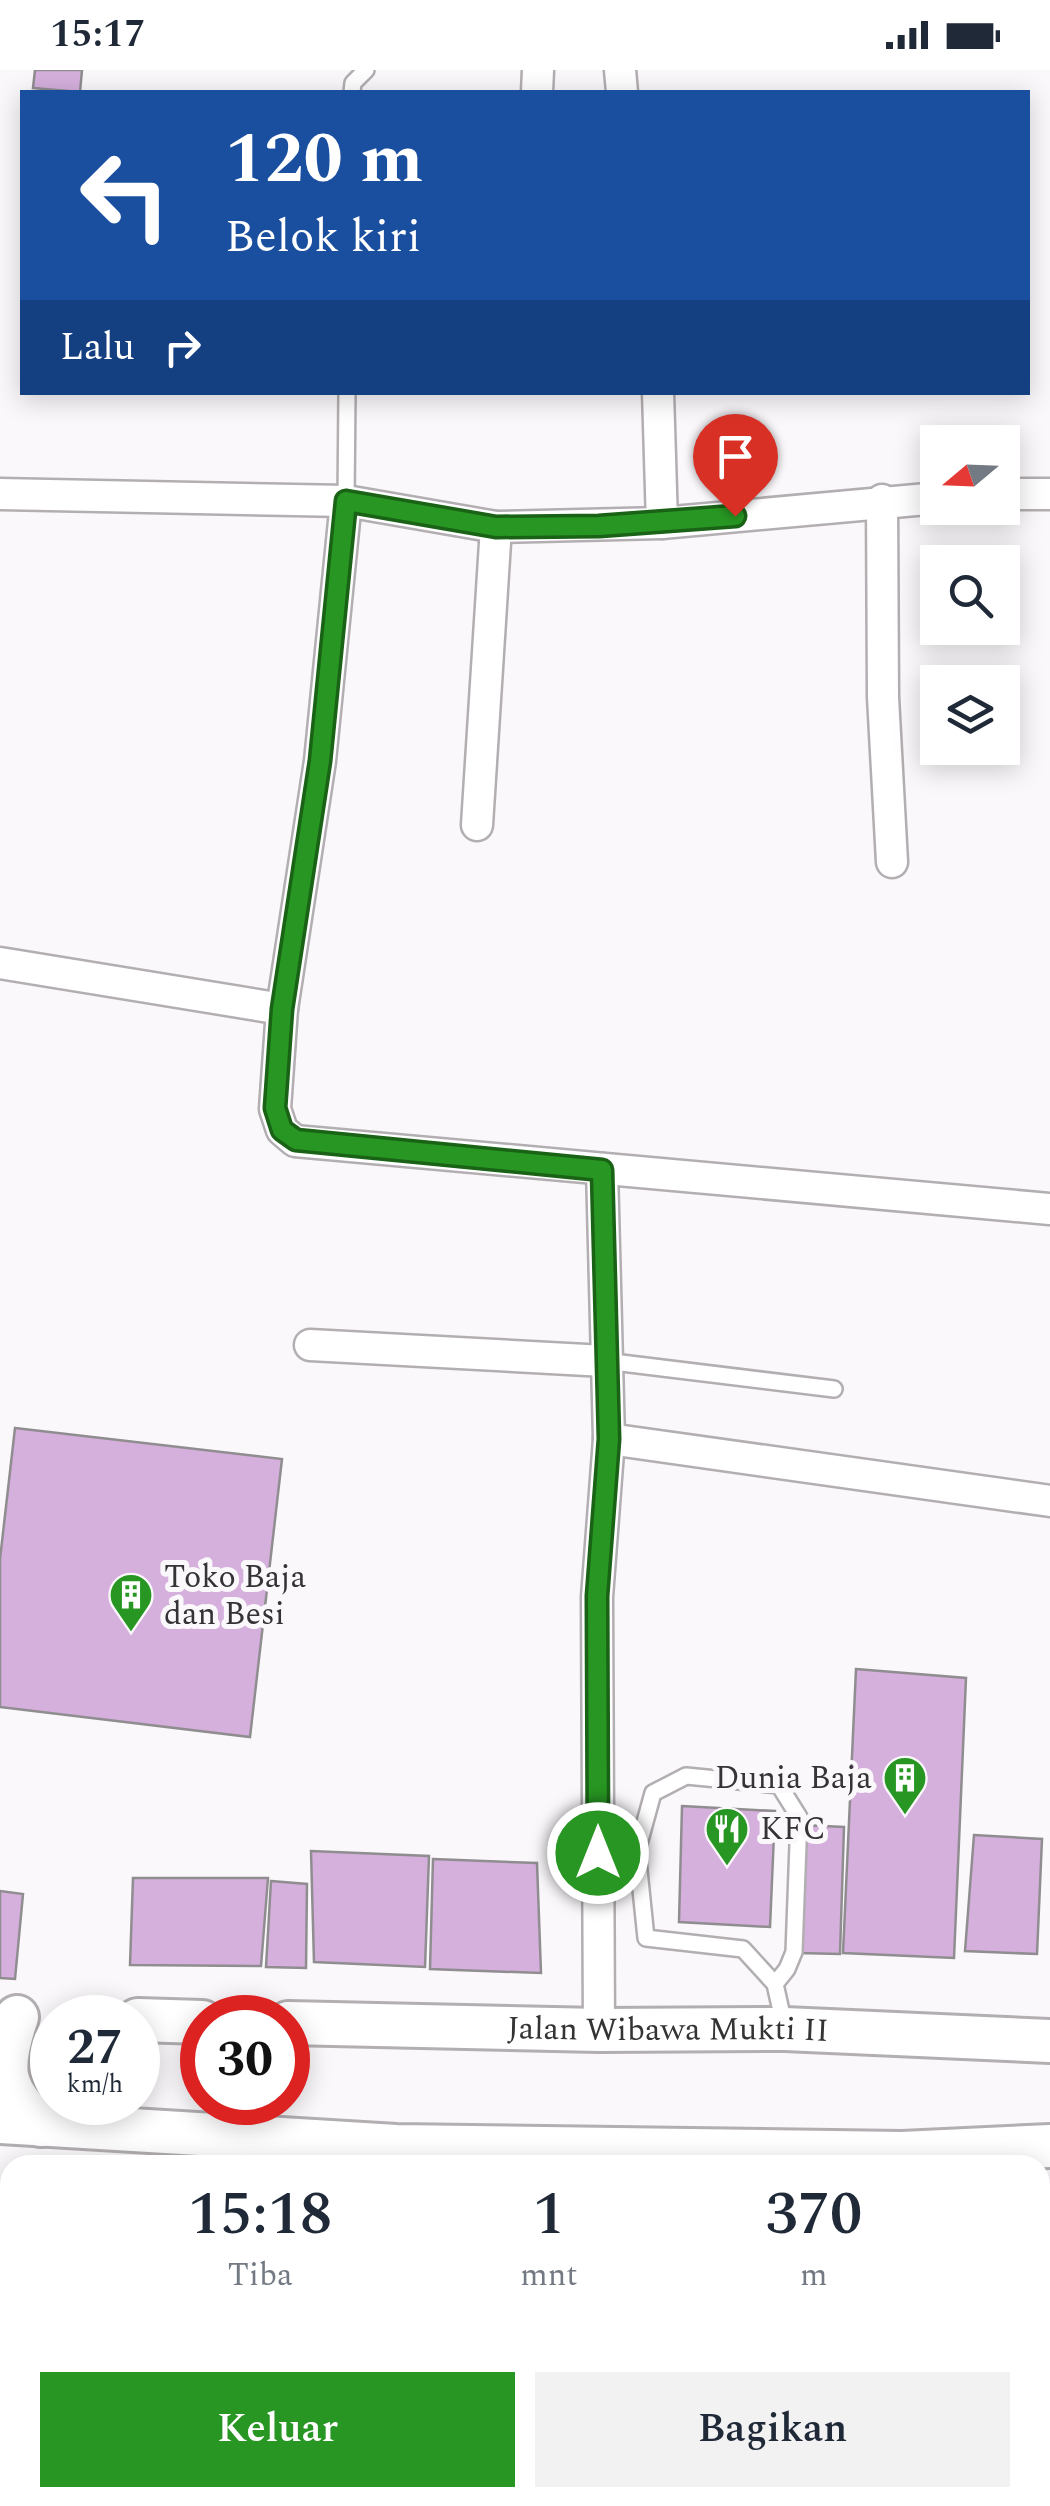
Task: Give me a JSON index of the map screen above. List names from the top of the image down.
{
  "streets": {
    "main road": ["Jalan Wibawa Mukti II"]
  },
  "places": {
    "building": ["Toko Baja dan Besi", "Dunia Baja"],
    "restaurant": ["KFC"]
  },
  "north": "left",
  "page": {
    "status": "15:17",
    "turn": ["120 m", "Belok kiri"],
    "then": "Lalu",
    "speed": "27 km/h",
    "limit": "30",
    "eta": [
      "15:18",
      "Tiba",
      "1",
      "mnt",
      "370",
      "m"
    ],
    "buttons": ["Keluar", "Bagikan"]
  }
}
